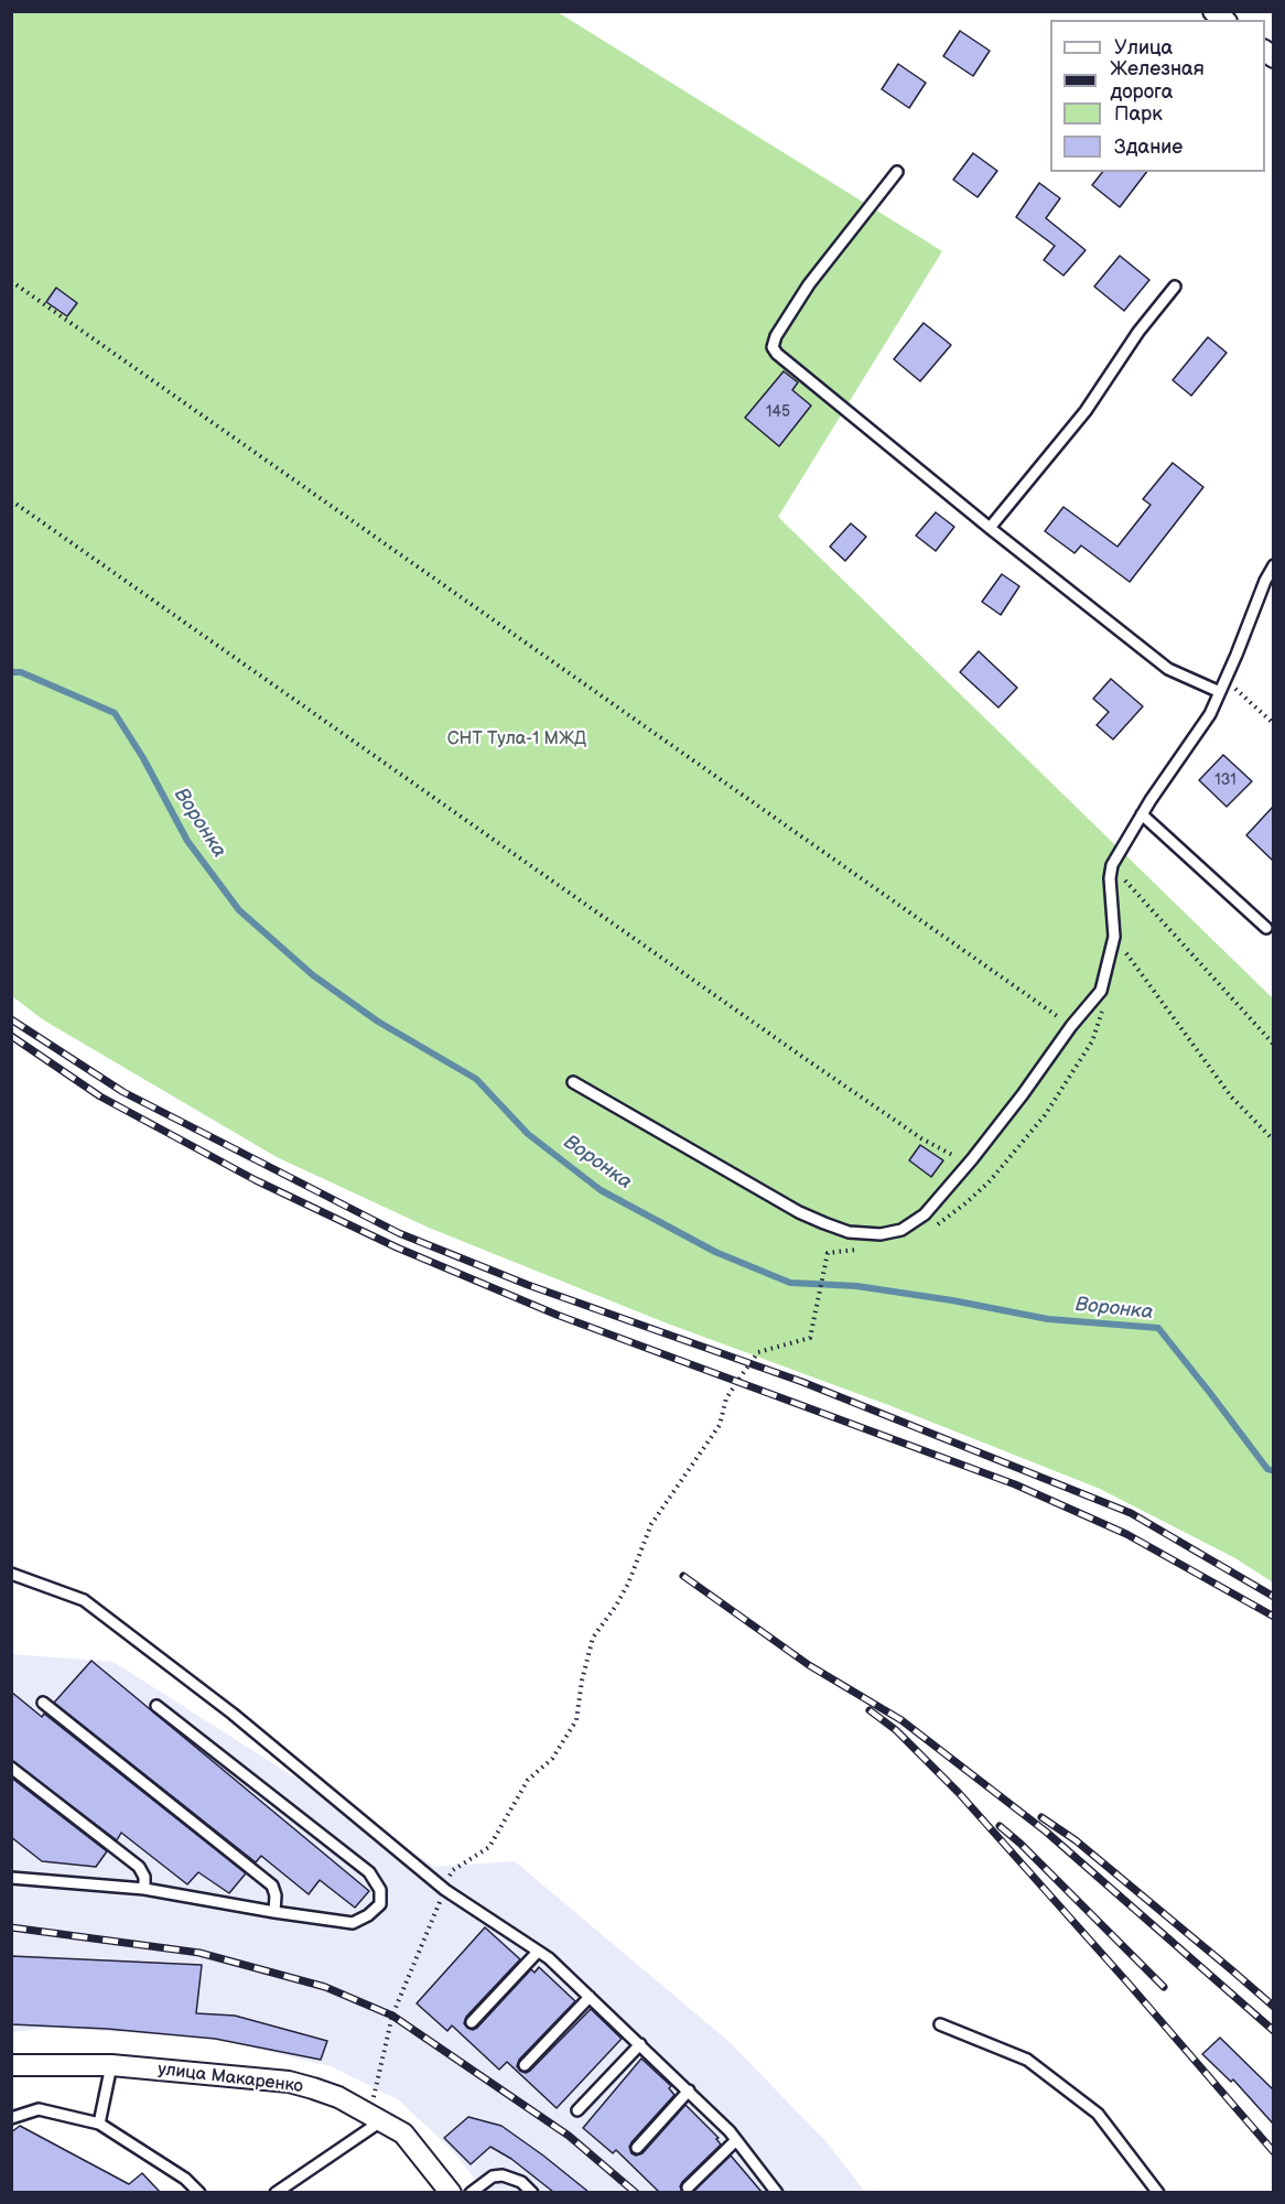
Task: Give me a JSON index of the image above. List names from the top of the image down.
{
  "streets": {
    "street": ["улица Макаренко"]
  },
  "water": ["Воронка"],
  "parks": ["СНТ Тула-1 МЖД"],
  "house_numbers": ["145", "131"],
  "legend": [
    "Улица",
    "Железная дорога",
    "Парк",
    "Здание"
  ]
}
